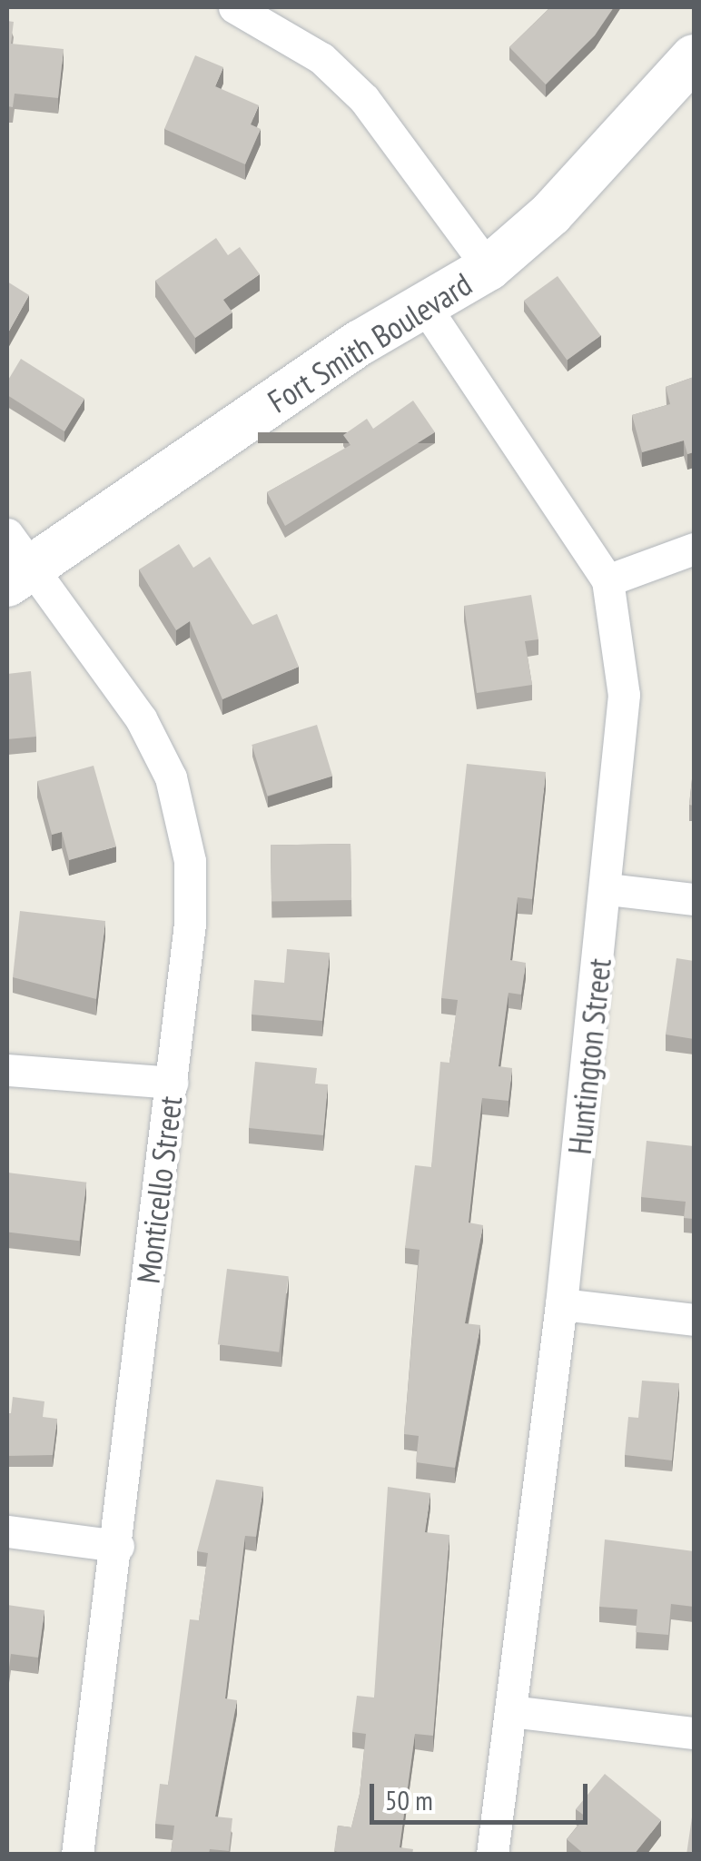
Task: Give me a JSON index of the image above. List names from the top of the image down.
{
  "streets": {
    "street": ["Fort Smith Boulevard", "Huntington Street", "Monticello Street"]
  },
  "crossings": [
    ["Fort Smith Boulevard", "Huntington Street"],
    ["Fort Smith Boulevard", "Monticello Street"]
  ],
  "scale_bar": "50 m"
}
